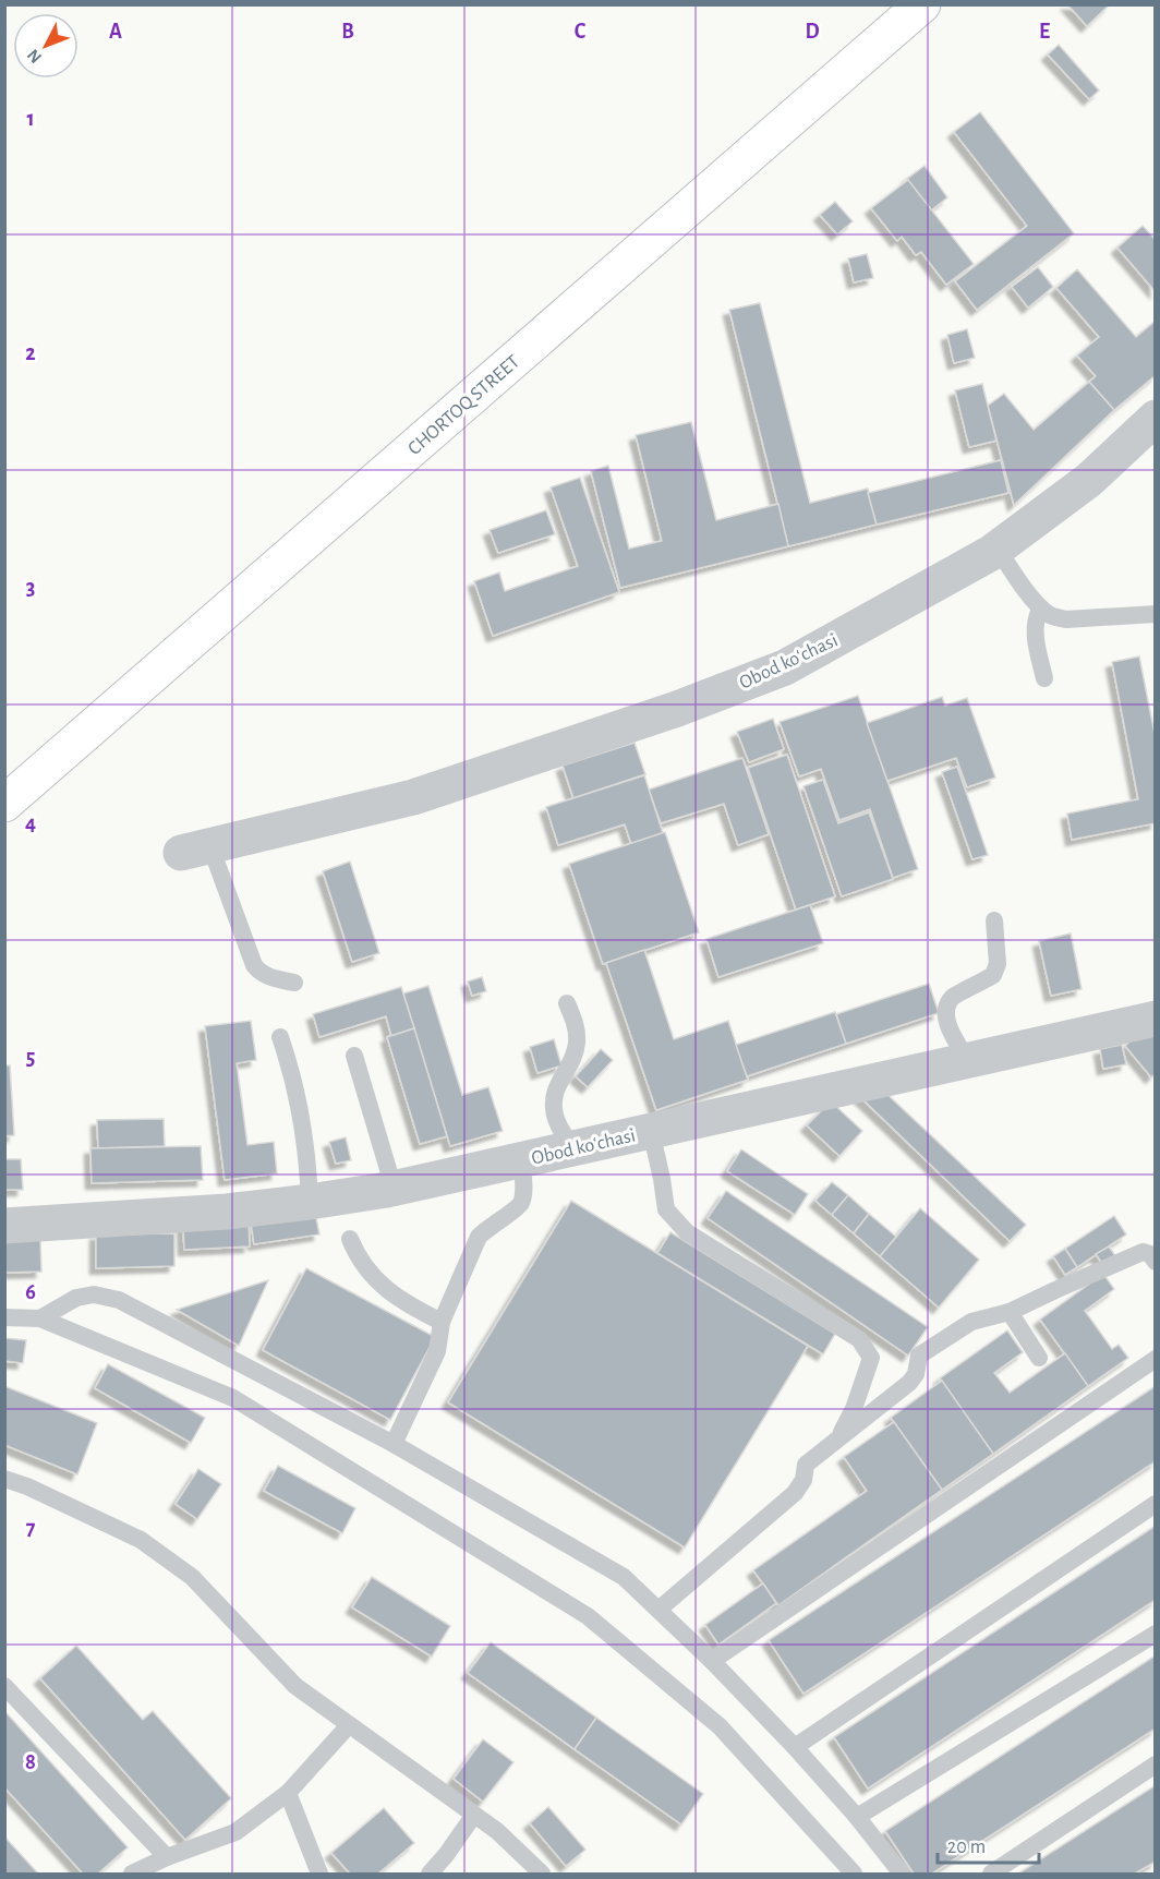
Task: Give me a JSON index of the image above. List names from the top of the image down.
{
  "streets": {
    "main road": ["CHORTOQ STREET"],
    "street": ["Obod koʻchasi"]
  },
  "scale_bar": "20 m",
  "north": "bottom left",
  "grid": {
    "columns": [
      "A",
      "B",
      "C",
      "D",
      "E"
    ],
    "rows": [
      "1",
      "2",
      "3",
      "4",
      "5",
      "6",
      "7",
      "8"
    ]
  }
}
